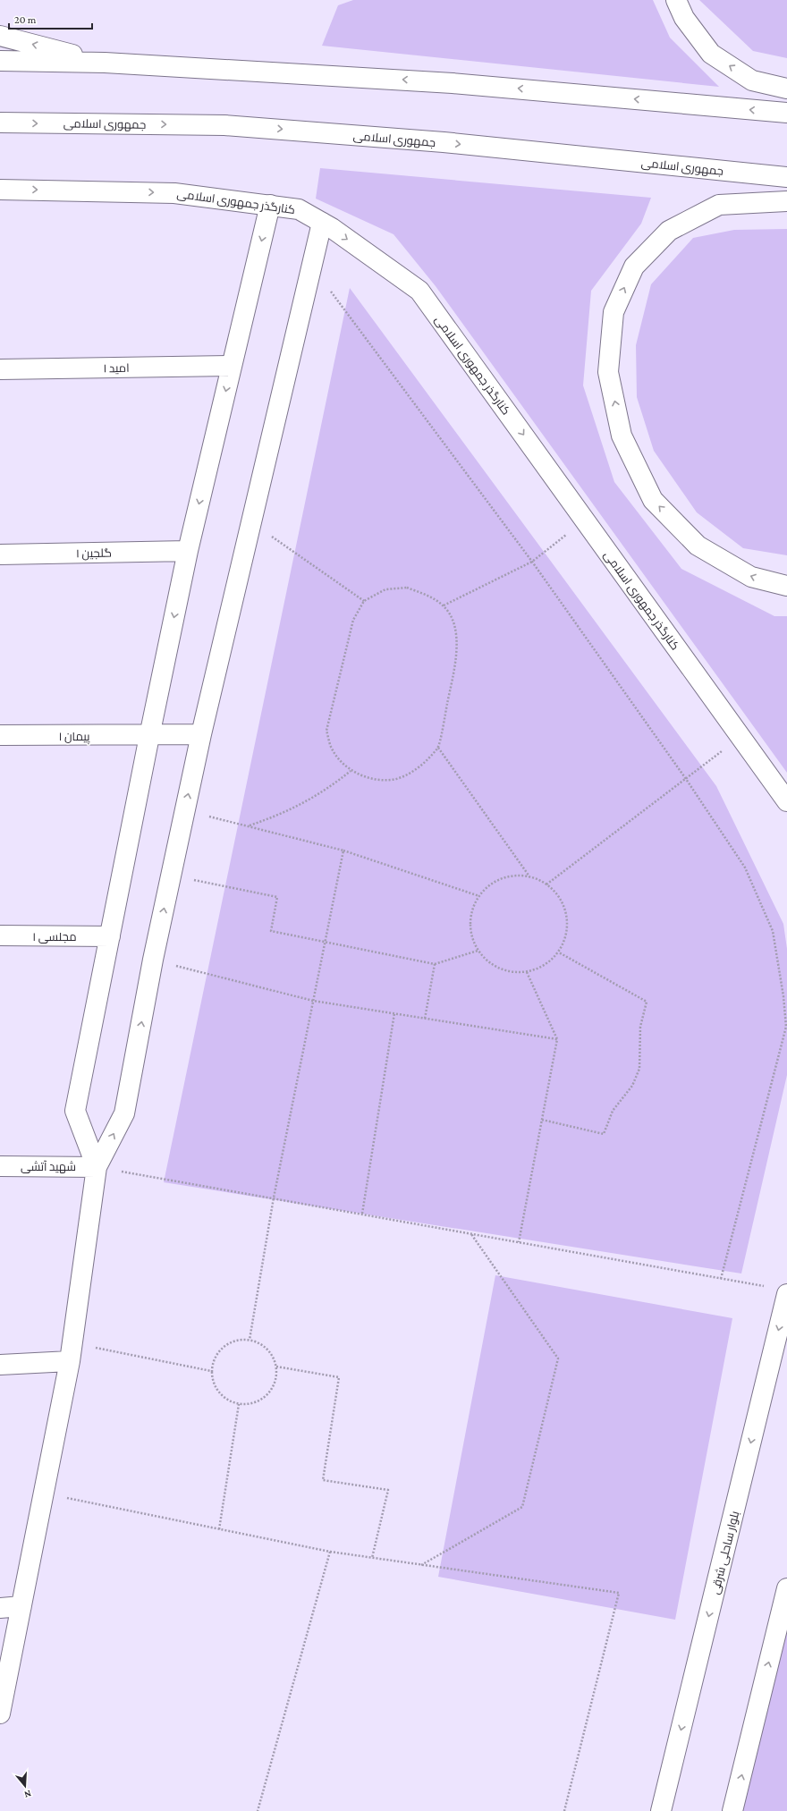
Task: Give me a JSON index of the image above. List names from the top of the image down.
{
  "streets": {
    "main road": [
      "جمهوری اسلامی",
      "کنارگذر جمهوری اسلامی",
      "امید ۱",
      "گلجین ۱",
      "پیمان ۱",
      "مجلسی ۱",
      "شهید آتشی",
      "بلوار ساحلی شرقی"
    ]
  },
  "one_way": ["کنارگذر جمهوری اسلامی"],
  "scale_bar": "20 m",
  "north": "bottom"
}
